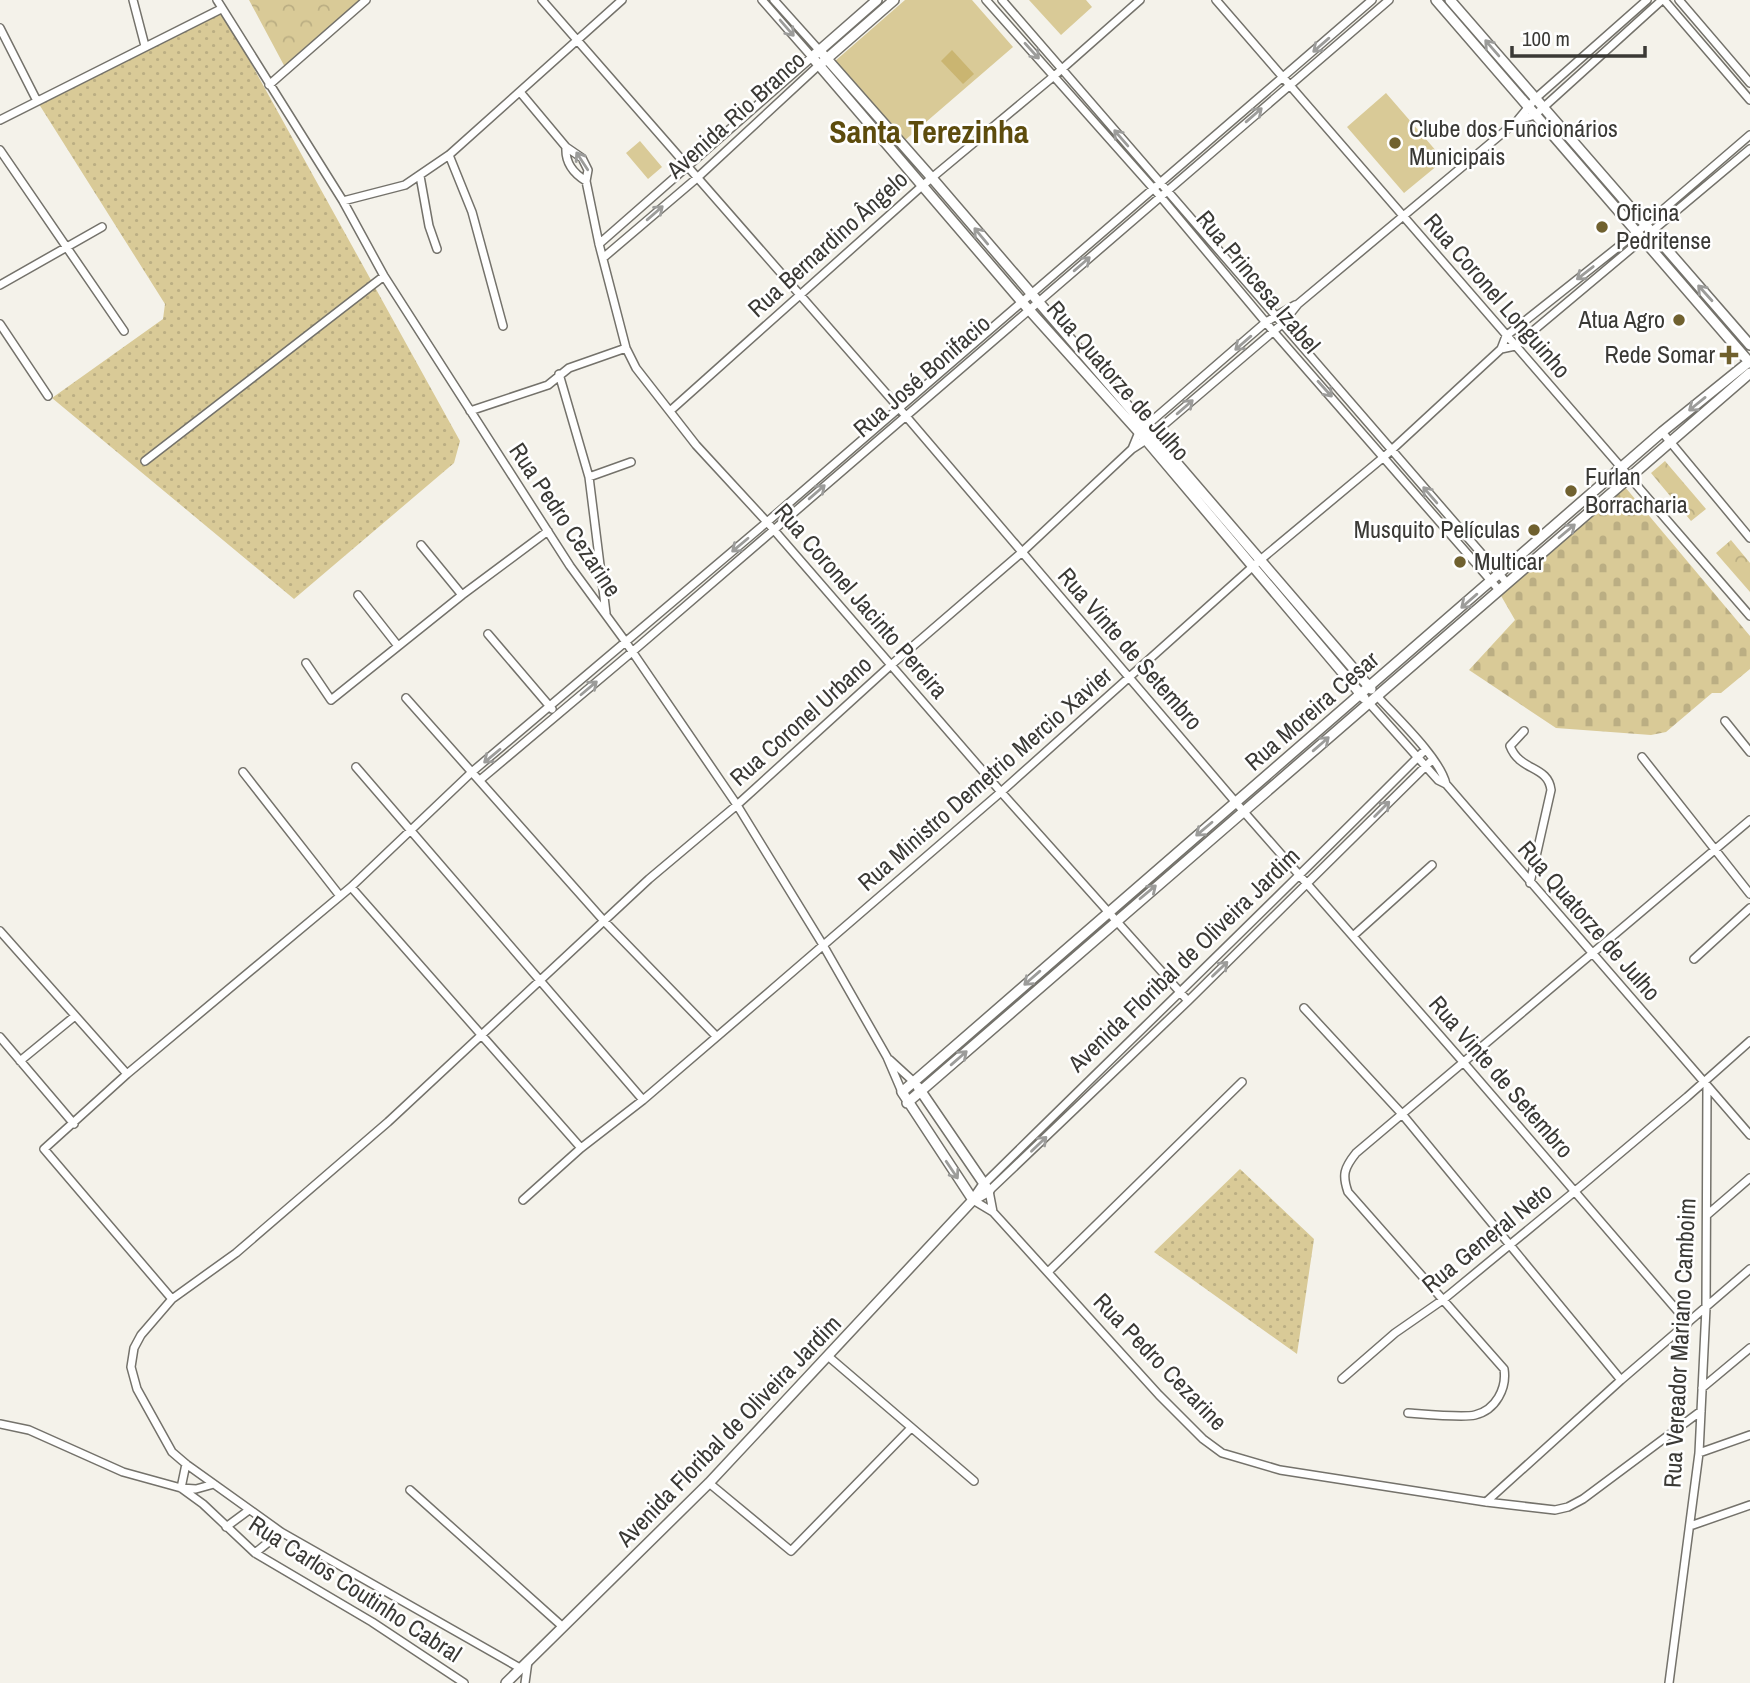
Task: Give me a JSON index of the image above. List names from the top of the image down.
{
  "streets": {
    "street": [
      "Avenida Rio Branco",
      "Rua Bernardino Ângelo",
      "Rua Princesa Izabel",
      "Rua Coronel Longuinho",
      "Rua José Bonifacio",
      "Rua Quatorze de Julho",
      "Rua Pedro Cezarine",
      "Rua Coronel Jacinto Pereira",
      "Rua Vinte de Setembro",
      "Rua Moreira Cesar",
      "Rua Coronel Urbano",
      "Rua Ministro Demetrio Mercio Xavier",
      "Avenida Floribal de Oliveira Jardim",
      "Rua General Neto",
      "Rua Vereador Mariano Camboim",
      "Rua Carlos Coutinho Cabral"
    ]
  },
  "crossings": [
    ["Avenida Rio Branco", "Rua Quatorze de Julho"],
    ["Avenida Rio Branco", "Rua Coronel Jacinto Pereira"],
    ["Avenida Rio Branco", "Rua Vinte de Setembro"],
    ["Rua Bernardino Ângelo", "Rua Princesa Izabel"],
    ["Rua Bernardino Ângelo", "Rua Quatorze de Julho"],
    ["Rua Bernardino Ângelo", "Rua Coronel Jacinto Pereira"],
    ["Rua Bernardino Ângelo", "Rua Vinte de Setembro"],
    ["Rua Princesa Izabel", "Rua José Bonifacio"],
    ["Rua Princesa Izabel", "Rua Moreira Cesar"],
    ["Rua Princesa Izabel", "Rua Coronel Urbano"],
    ["Rua Princesa Izabel", "Rua Ministro Demetrio Mercio Xavier"],
    ["Rua Coronel Longuinho", "Rua José Bonifacio"],
    ["Rua Coronel Longuinho", "Rua Moreira Cesar"],
    ["Rua Coronel Longuinho", "Rua Coronel Urbano"],
    ["Rua Coronel Longuinho", "Rua Ministro Demetrio Mercio Xavier"],
    ["Rua José Bonifacio", "Rua Quatorze de Julho"],
    ["Rua José Bonifacio", "Rua Pedro Cezarine"],
    ["Rua José Bonifacio", "Rua Coronel Jacinto Pereira"],
    ["Rua José Bonifacio", "Rua Vinte de Setembro"],
    ["Rua José Bonifacio", "Rua Coronel Urbano"],
    ["Rua Quatorze de Julho", "Rua Moreira Cesar"],
    ["Rua Quatorze de Julho", "Rua Coronel Urbano"],
    ["Rua Quatorze de Julho", "Rua Ministro Demetrio Mercio Xavier"],
    ["Rua Quatorze de Julho", "Avenida Floribal de Oliveira Jardim"],
    ["Rua Quatorze de Julho", "Rua General Neto"],
    ["Rua Quatorze de Julho", "Rua Vereador Mariano Camboim"],
    ["Rua Pedro Cezarine", "Rua Moreira Cesar"],
    ["Rua Pedro Cezarine", "Rua Coronel Urbano"],
    ["Rua Pedro Cezarine", "Rua Ministro Demetrio Mercio Xavier"],
    ["Rua Pedro Cezarine", "Avenida Floribal de Oliveira Jardim"],
    ["Rua Pedro Cezarine", "Rua Vereador Mariano Camboim"],
    ["Rua Coronel Jacinto Pereira", "Rua Moreira Cesar"],
    ["Rua Coronel Jacinto Pereira", "Rua Coronel Urbano"],
    ["Rua Coronel Jacinto Pereira", "Rua Ministro Demetrio Mercio Xavier"],
    ["Rua Coronel Jacinto Pereira", "Avenida Floribal de Oliveira Jardim"],
    ["Rua Vinte de Setembro", "Rua Moreira Cesar"],
    ["Rua Vinte de Setembro", "Rua Coronel Urbano"],
    ["Rua Vinte de Setembro", "Rua Ministro Demetrio Mercio Xavier"],
    ["Rua Vinte de Setembro", "Avenida Floribal de Oliveira Jardim"],
    ["Rua Vinte de Setembro", "Rua General Neto"],
    ["Rua Coronel Urbano", "Avenida Floribal de Oliveira Jardim"],
    ["Rua General Neto", "Rua Vereador Mariano Camboim"]
  ],
  "districts": ["Santa Terezinha"],
  "places": {
    "other": [
      "Clube dos Funcionários Municipais",
      "Oficina Pedritense",
      "Atua Agro",
      "Furlan Borracharia",
      "Musquito Películas",
      "Multicar"
    ],
    "health": ["Rede Somar"]
  },
  "scale_bar": "100 m"
}
